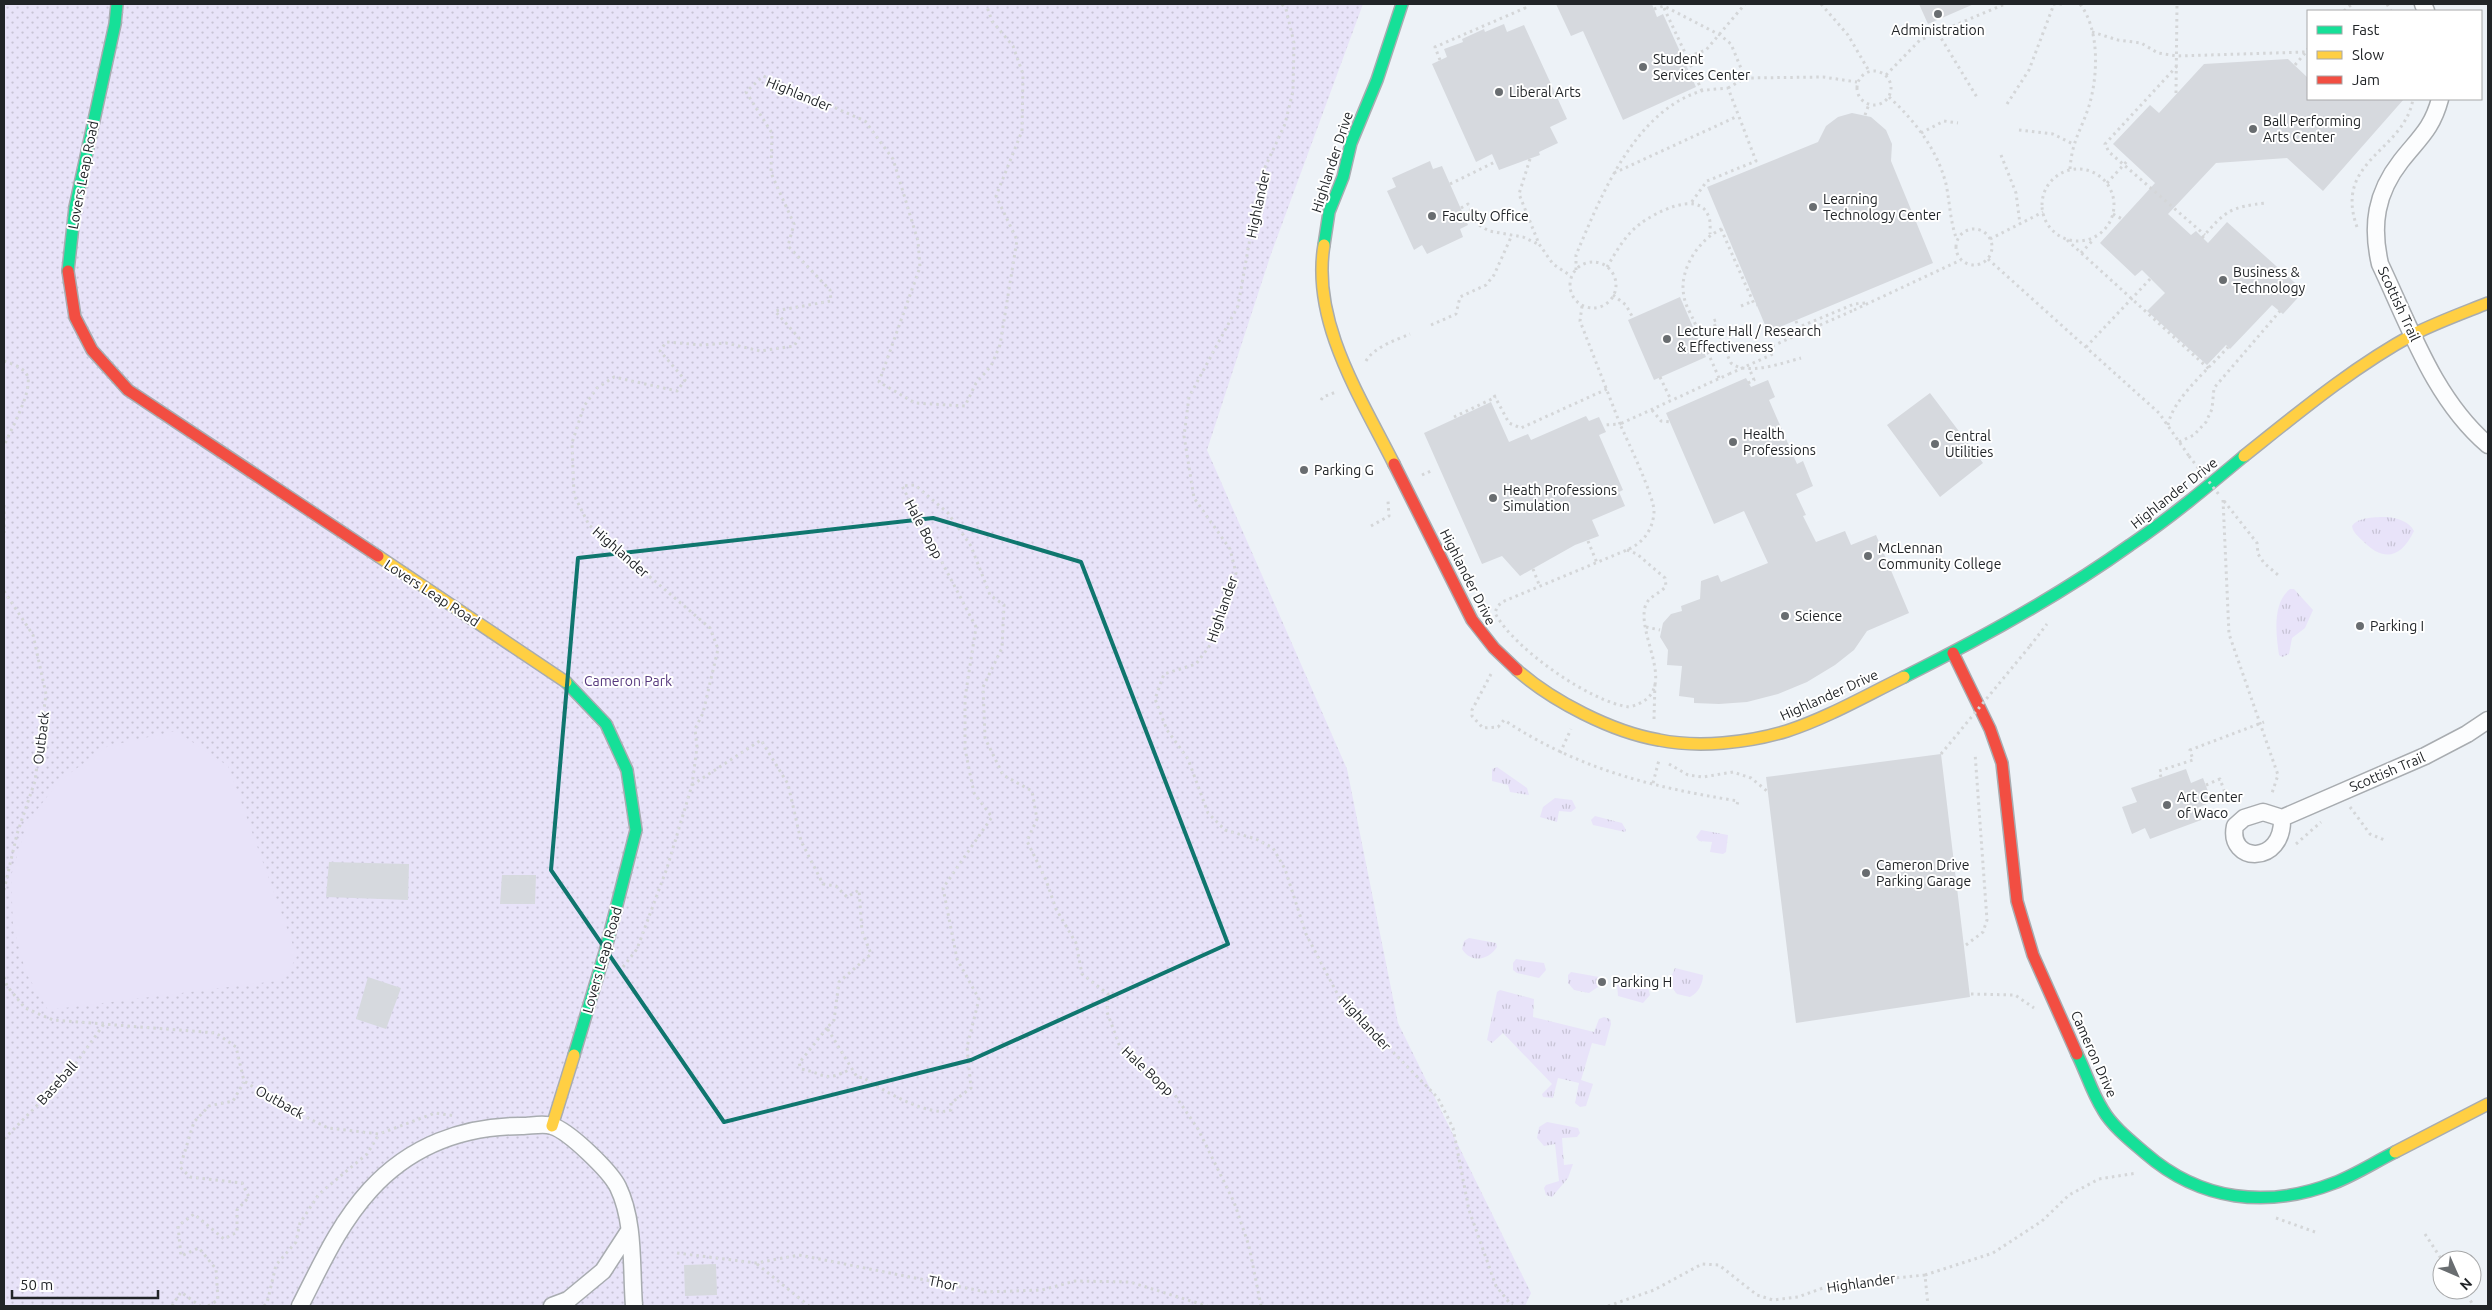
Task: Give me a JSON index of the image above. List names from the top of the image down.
{
  "streets": {
    "street": [
      "Highlander Drive",
      "Lovers Leap Road",
      "Scottish Trail",
      "Cameron Drive"
    ],
    "path": [
      "Highlander",
      "Hale Bopp",
      "Outback",
      "Baseball",
      "Thor"
    ]
  },
  "crossings": [
    ["Highlander", "Cameron Drive"],
    ["Highlander Drive", "Scottish Trail"],
    ["Highlander Drive", "Cameron Drive"],
    ["Outback", "Baseball"]
  ],
  "parks": ["Cameron Park"],
  "places": [
    "Administration",
    "Student Services Center",
    "Liberal Arts",
    "Ball Performing Arts Center",
    "Learning Technology Center",
    "Faculty Office",
    "Business & Technology",
    "Lecture Hall / Research & Effectiveness",
    "Health Professions",
    "Central Utilities",
    "Parking G",
    "Heath Professions Simulation",
    "McLennan Community College",
    "Science",
    "Parking I",
    "Art Center of Waco",
    "Cameron Drive Parking Garage",
    "Parking H"
  ],
  "legend": ["Fast", "Slow", "Jam"],
  "scale_bar": "50 m",
  "north": "bottom right"
}
